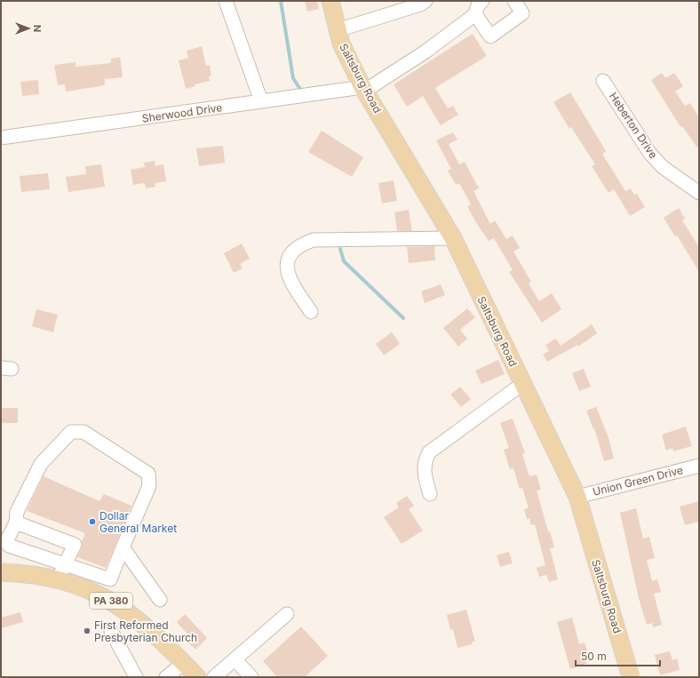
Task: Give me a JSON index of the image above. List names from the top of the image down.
{
  "streets": {
    "main road": ["Saltsburg Road", "PA 380"],
    "street": ["Sherwood Drive", "Heberton Drive", "Union Green Drive"]
  },
  "crossings": [
    ["Saltsburg Road", "Sherwood Drive"],
    ["Saltsburg Road", "Union Green Drive"]
  ],
  "places": ["Dollar General Market", "First Reformed Presbyterian Church"],
  "scale_bar": "50 m",
  "north": "right"
}
